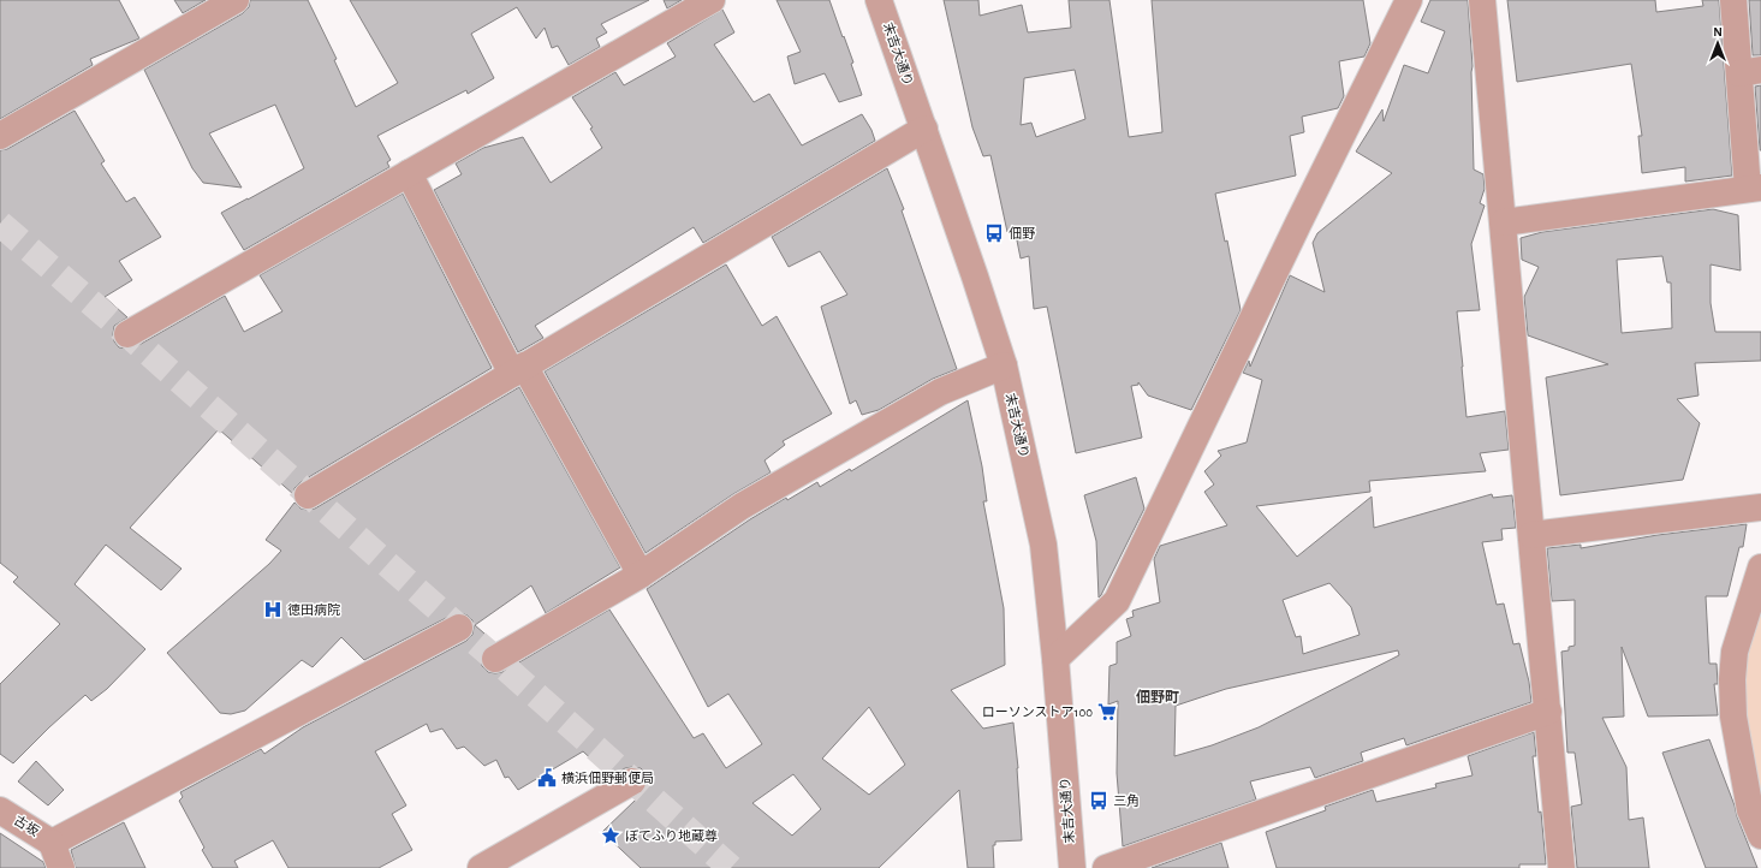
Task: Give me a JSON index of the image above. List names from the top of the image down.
{
  "streets": {
    "street": ["末吉大通り", "古坂"]
  },
  "districts": ["佃野町"],
  "places": {
    "bus stop": ["佃野", "三角"],
    "hospital": ["徳田病院"],
    "supermarket": ["ローソンストア100"],
    "public building": ["横浜佃野郵便局"],
    "place": ["ぼてふり地蔵尊"]
  },
  "north": "top"
}
